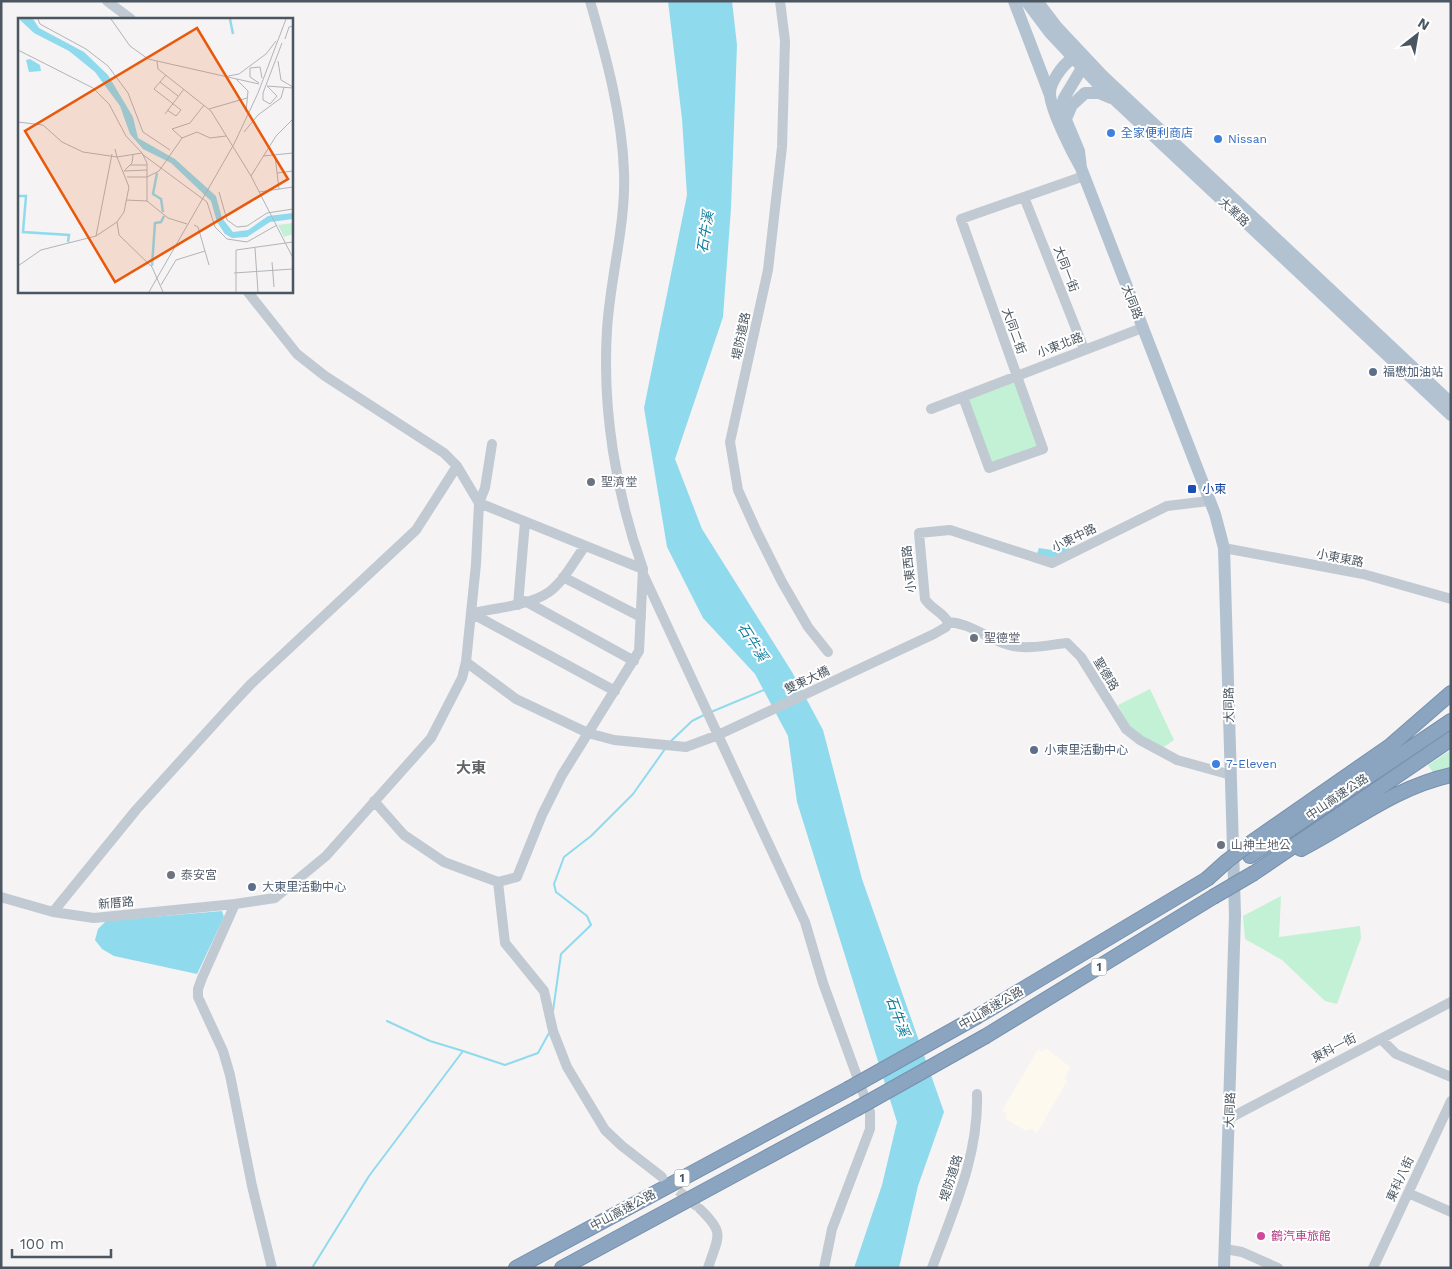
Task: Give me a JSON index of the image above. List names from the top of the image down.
{
  "streets": {
    "highway": ["中山高速公路", "1"],
    "main road": ["大業路", "大同路"],
    "street": [
      "大同一街",
      "大同二街",
      "堤防道路",
      "小東北路",
      "小東中路",
      "小東東路",
      "小東西路",
      "聖德路",
      "雙東大橋",
      "新厝路",
      "東科一街",
      "東科八街"
    ]
  },
  "crossings": [
    ["大業路", "大同路"],
    ["大同一街", "大同二街"],
    ["大同一街", "小東北路"],
    ["大同路", "大同二街"],
    ["大同路", "小東北路"],
    ["大同路", "小東中路"],
    ["大同路", "小東東路"],
    ["大同路", "聖德路"],
    ["大同路", "東科一街"],
    ["大同二街", "小東北路"],
    ["小東中路", "小東西路"],
    ["小東西路", "聖德路"],
    ["小東西路", "雙東大橋"],
    ["聖德路", "雙東大橋"],
    ["雙東大橋", "新厝路"]
  ],
  "districts": ["大東"],
  "water": ["石牛溪"],
  "places": {
    "other": [
      "全家便利商店",
      "Nissan",
      "福懋加油站",
      "聖濟堂",
      "聖德堂",
      "小東里活動中心",
      "7-Eleven",
      "山神土地公",
      "泰安宮",
      "大東里活動中心",
      "鶴汽車旅館"
    ],
    "transit": ["小東"]
  },
  "scale_bar": "100 m",
  "north": "top right"
}
